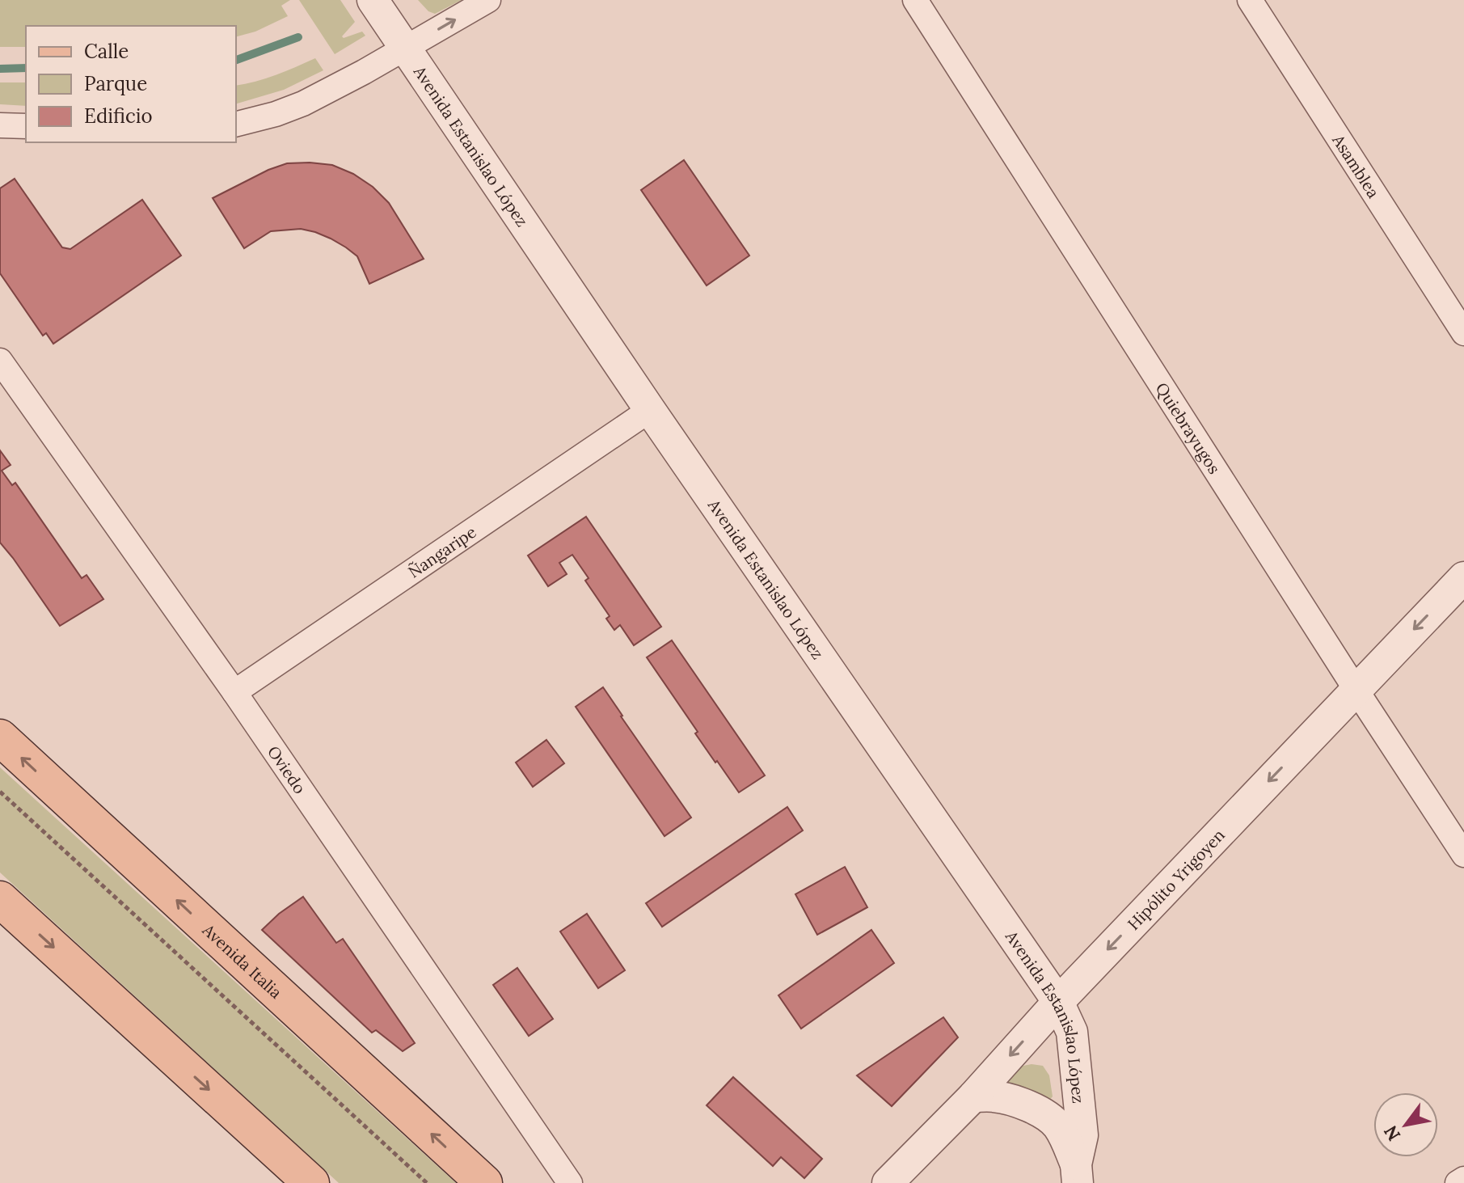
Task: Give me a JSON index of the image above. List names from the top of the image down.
{
  "streets": {
    "main road": ["Avenida Italia"],
    "street": [
      "Avenida Estanislao López",
      "Asamblea",
      "Quiebrayugos",
      "Ñangaripe",
      "Oviedo",
      "Hipólito Yrigoyen"
    ]
  },
  "crossings": [
    ["Avenida Estanislao López", "Ñangaripe"],
    ["Avenida Estanislao López", "Hipólito Yrigoyen"],
    ["Quiebrayugos", "Hipólito Yrigoyen"],
    ["Ñangaripe", "Oviedo"]
  ],
  "one_way": ["Hipólito Yrigoyen"],
  "legend": ["Calle", "Parque", "Edificio"],
  "north": "bottom left"
}
